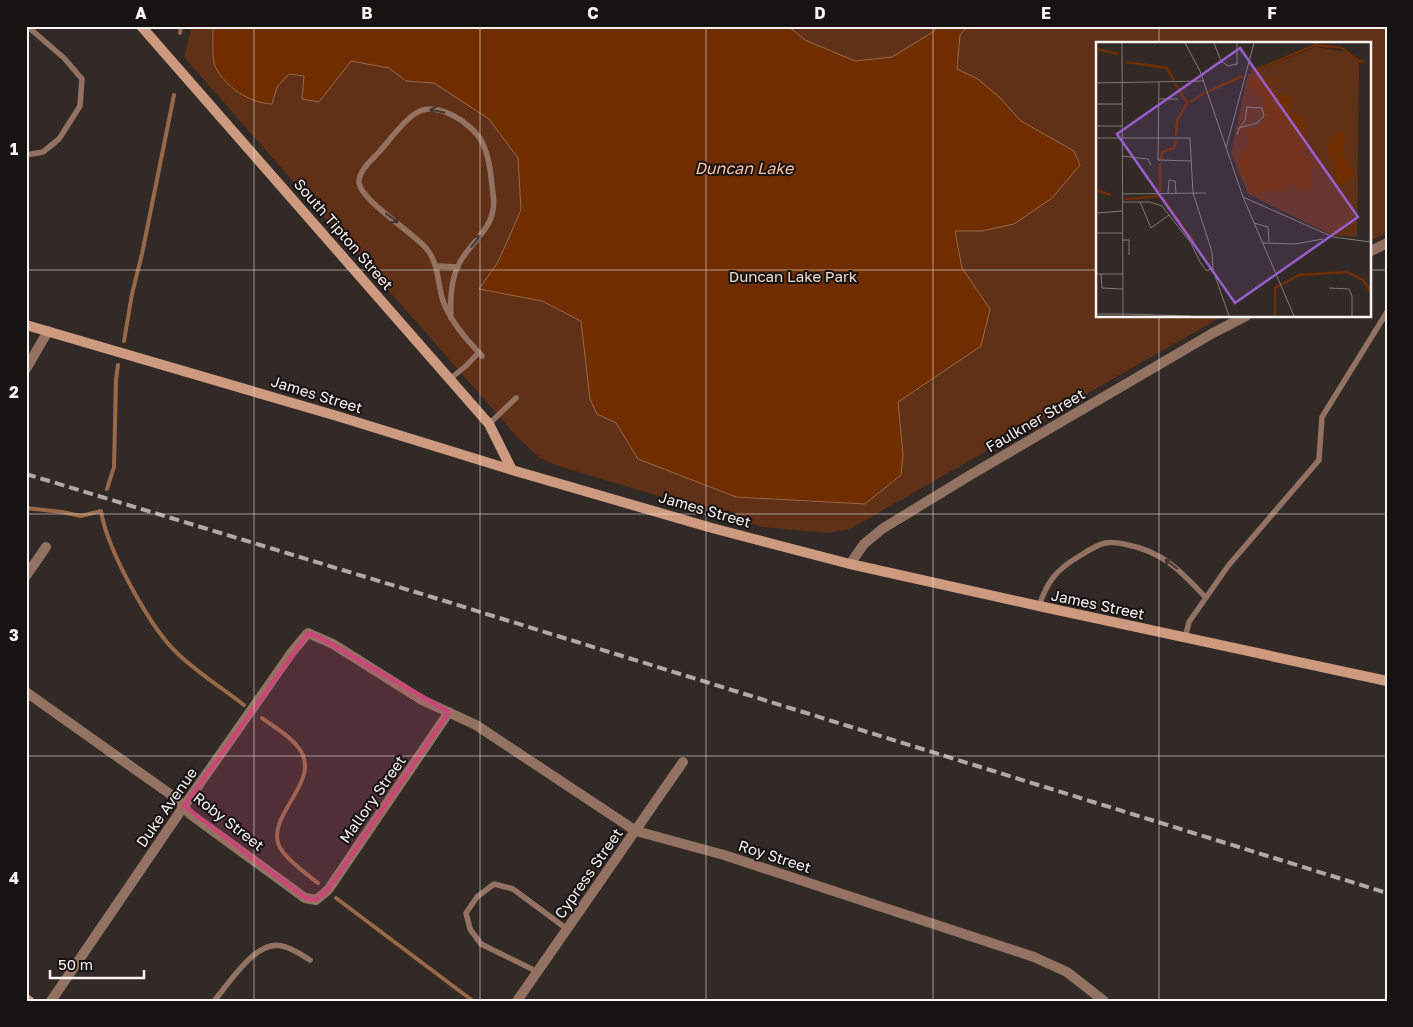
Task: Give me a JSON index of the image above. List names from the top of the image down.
{
  "streets": {
    "street": [
      "South Tipton Street",
      "James Street",
      "Faulkner Street",
      "Mallory Street",
      "Duke Avenue",
      "Roby Street",
      "Roy Street",
      "Cypress Street"
    ]
  },
  "crossings": [
    ["South Tipton Street", "James Street"],
    ["James Street", "Faulkner Street"],
    ["Mallory Street", "Roby Street"],
    ["Mallory Street", "Roy Street"],
    ["Duke Avenue", "Roby Street"],
    ["Duke Avenue", "Roy Street"],
    ["Roy Street", "Cypress Street"]
  ],
  "water": ["Duncan Lake"],
  "parks": ["Duncan Lake Park"],
  "scale_bar": "50 m",
  "grid": {
    "columns": [
      "A",
      "B",
      "C",
      "D",
      "E",
      "F"
    ],
    "rows": [
      "1",
      "2",
      "3",
      "4"
    ]
  }
}
